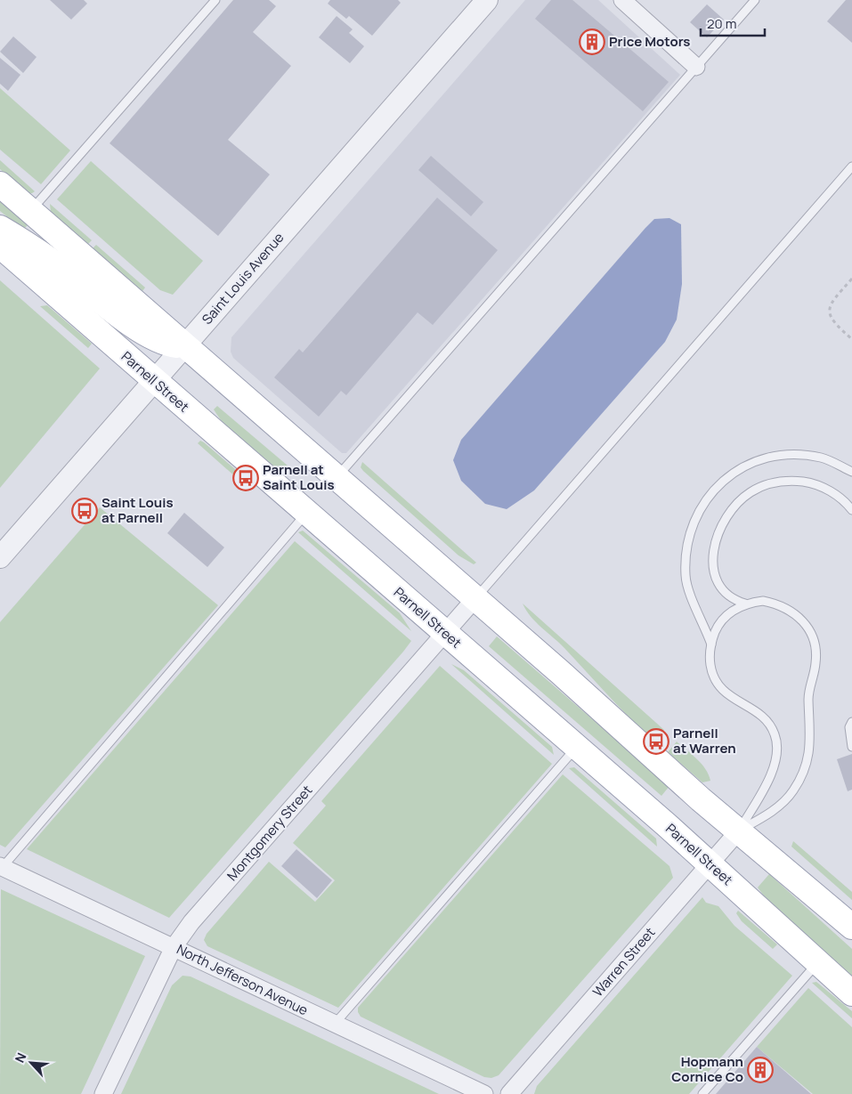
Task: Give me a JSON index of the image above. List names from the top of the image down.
{
  "streets": {
    "main road": ["Parnell Street"],
    "street": [
      "Saint Louis Avenue",
      "Montgomery Street",
      "Warren Street",
      "North Jefferson Avenue"
    ]
  },
  "crossings": [
    ["Saint Louis Avenue", "Parnell Street"],
    ["Parnell Street", "Montgomery Street"],
    ["Parnell Street", "Warren Street"],
    ["Montgomery Street", "North Jefferson Avenue"]
  ],
  "places": {
    "building": ["Price Motors", "Hopmann Cornice Co"],
    "bus stop": ["Parnell at Saint Louis", "Saint Louis at Parnell", "Parnell at Warren"]
  },
  "scale_bar": "20 m",
  "north": "top left"
}
